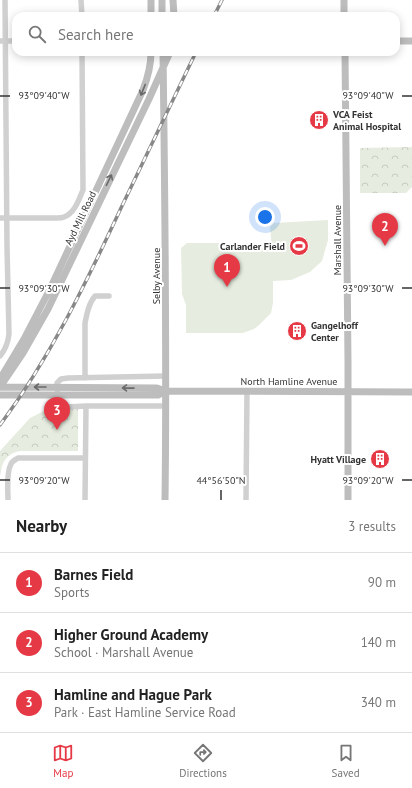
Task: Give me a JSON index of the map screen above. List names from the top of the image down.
{
  "streets": {
    "street": [
      "Ayd Mill Road",
      "Marshall Avenue",
      "Selby Avenue",
      "North Hamline Avenue"
    ]
  },
  "crossings": [
    ["Ayd Mill Road", "North Hamline Avenue"],
    ["Marshall Avenue", "North Hamline Avenue"],
    ["Selby Avenue", "North Hamline Avenue"]
  ],
  "places": {
    "building": ["VCA Feist Animal Hospital", "Gangelhoff Center", "Hyatt Village"],
    "sports": ["Carlander Field"]
  },
  "page": {
    "search": "Search here",
    "pins": ["2", "1", "3"],
    "heading": ["Nearby", "3 results"],
    "list": [
      {
        "mark": "1",
        "name": "Barnes Field",
        "note": "Sports",
        "value": "90 m"
      },
      {
        "mark": "2",
        "name": "Higher Ground Academy",
        "note": "School · Marshall Avenue",
        "value": "140 m"
      },
      {
        "mark": "3",
        "name": "Hamline and Hague Park",
        "note": "Park · East Hamline Service Road",
        "value": "340 m"
      }
    ],
    "nav": ["Map", "Directions", "Saved"]
  },
  "coordinates": [
    "93°09'40\"W",
    "93°09'30\"W",
    "44°56'50\"N",
    "93°09'20\"W"
  ]
}
